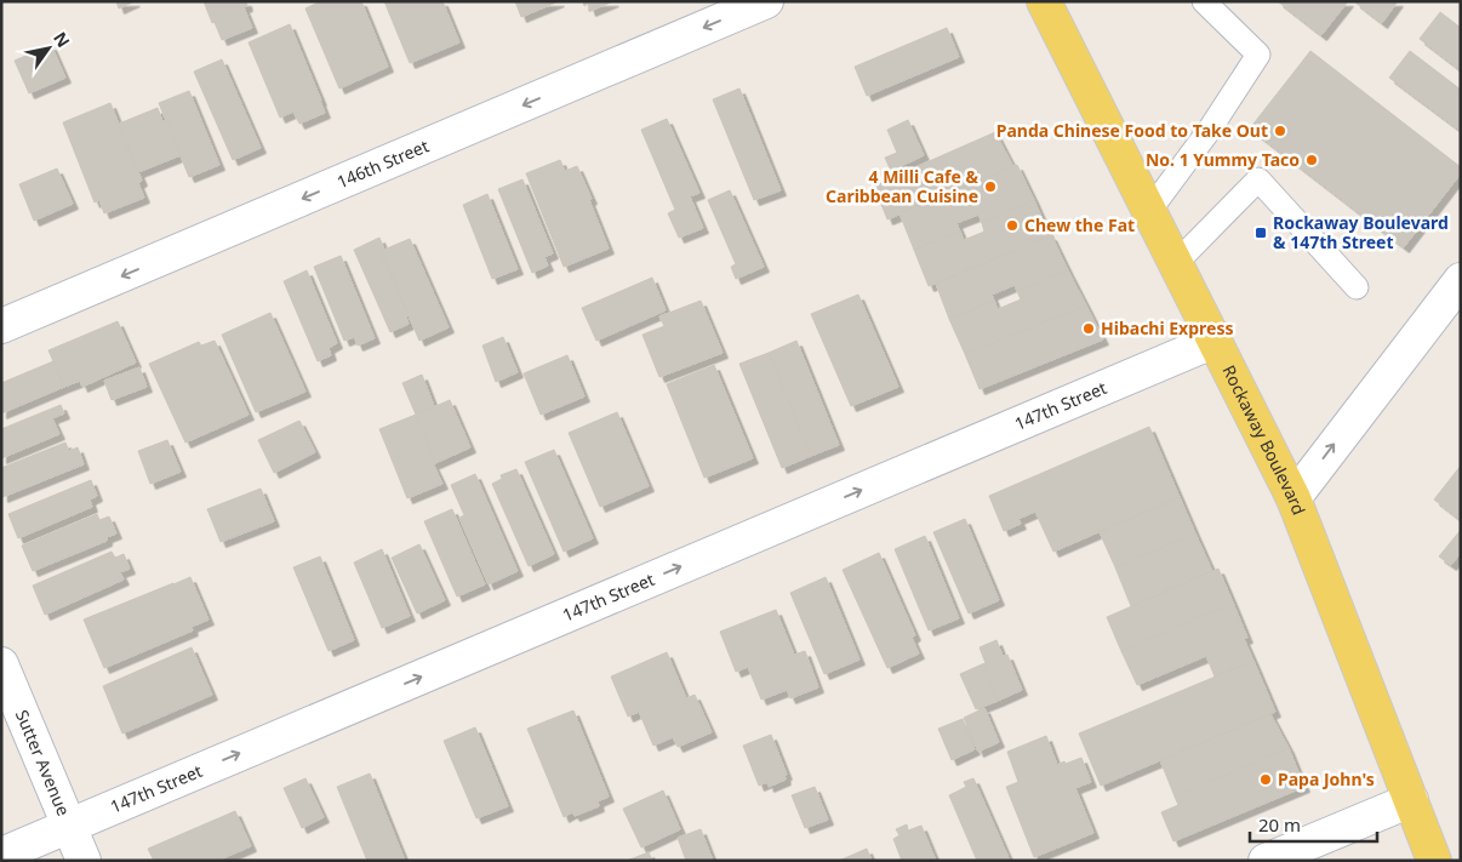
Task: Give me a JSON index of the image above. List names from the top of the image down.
{
  "streets": {
    "main road": ["Rockaway Boulevard"],
    "street": ["146th Street", "147th Street", "Sutter Avenue"]
  },
  "crossings": [
    ["147th Street", "Rockaway Boulevard"],
    ["147th Street", "Sutter Avenue"]
  ],
  "one_way": ["146th Street", "147th Street"],
  "places": {
    "other": [
      "Panda Chinese Food to Take Out",
      "No. 1 Yummy Taco",
      "4 Milli Cafe & Caribbean Cuisine",
      "Chew the Fat",
      "Hibachi Express",
      "Papa John's"
    ],
    "transit": ["Rockaway Boulevard & 147th Street"]
  },
  "scale_bar": "20 m",
  "north": "top right"
}
